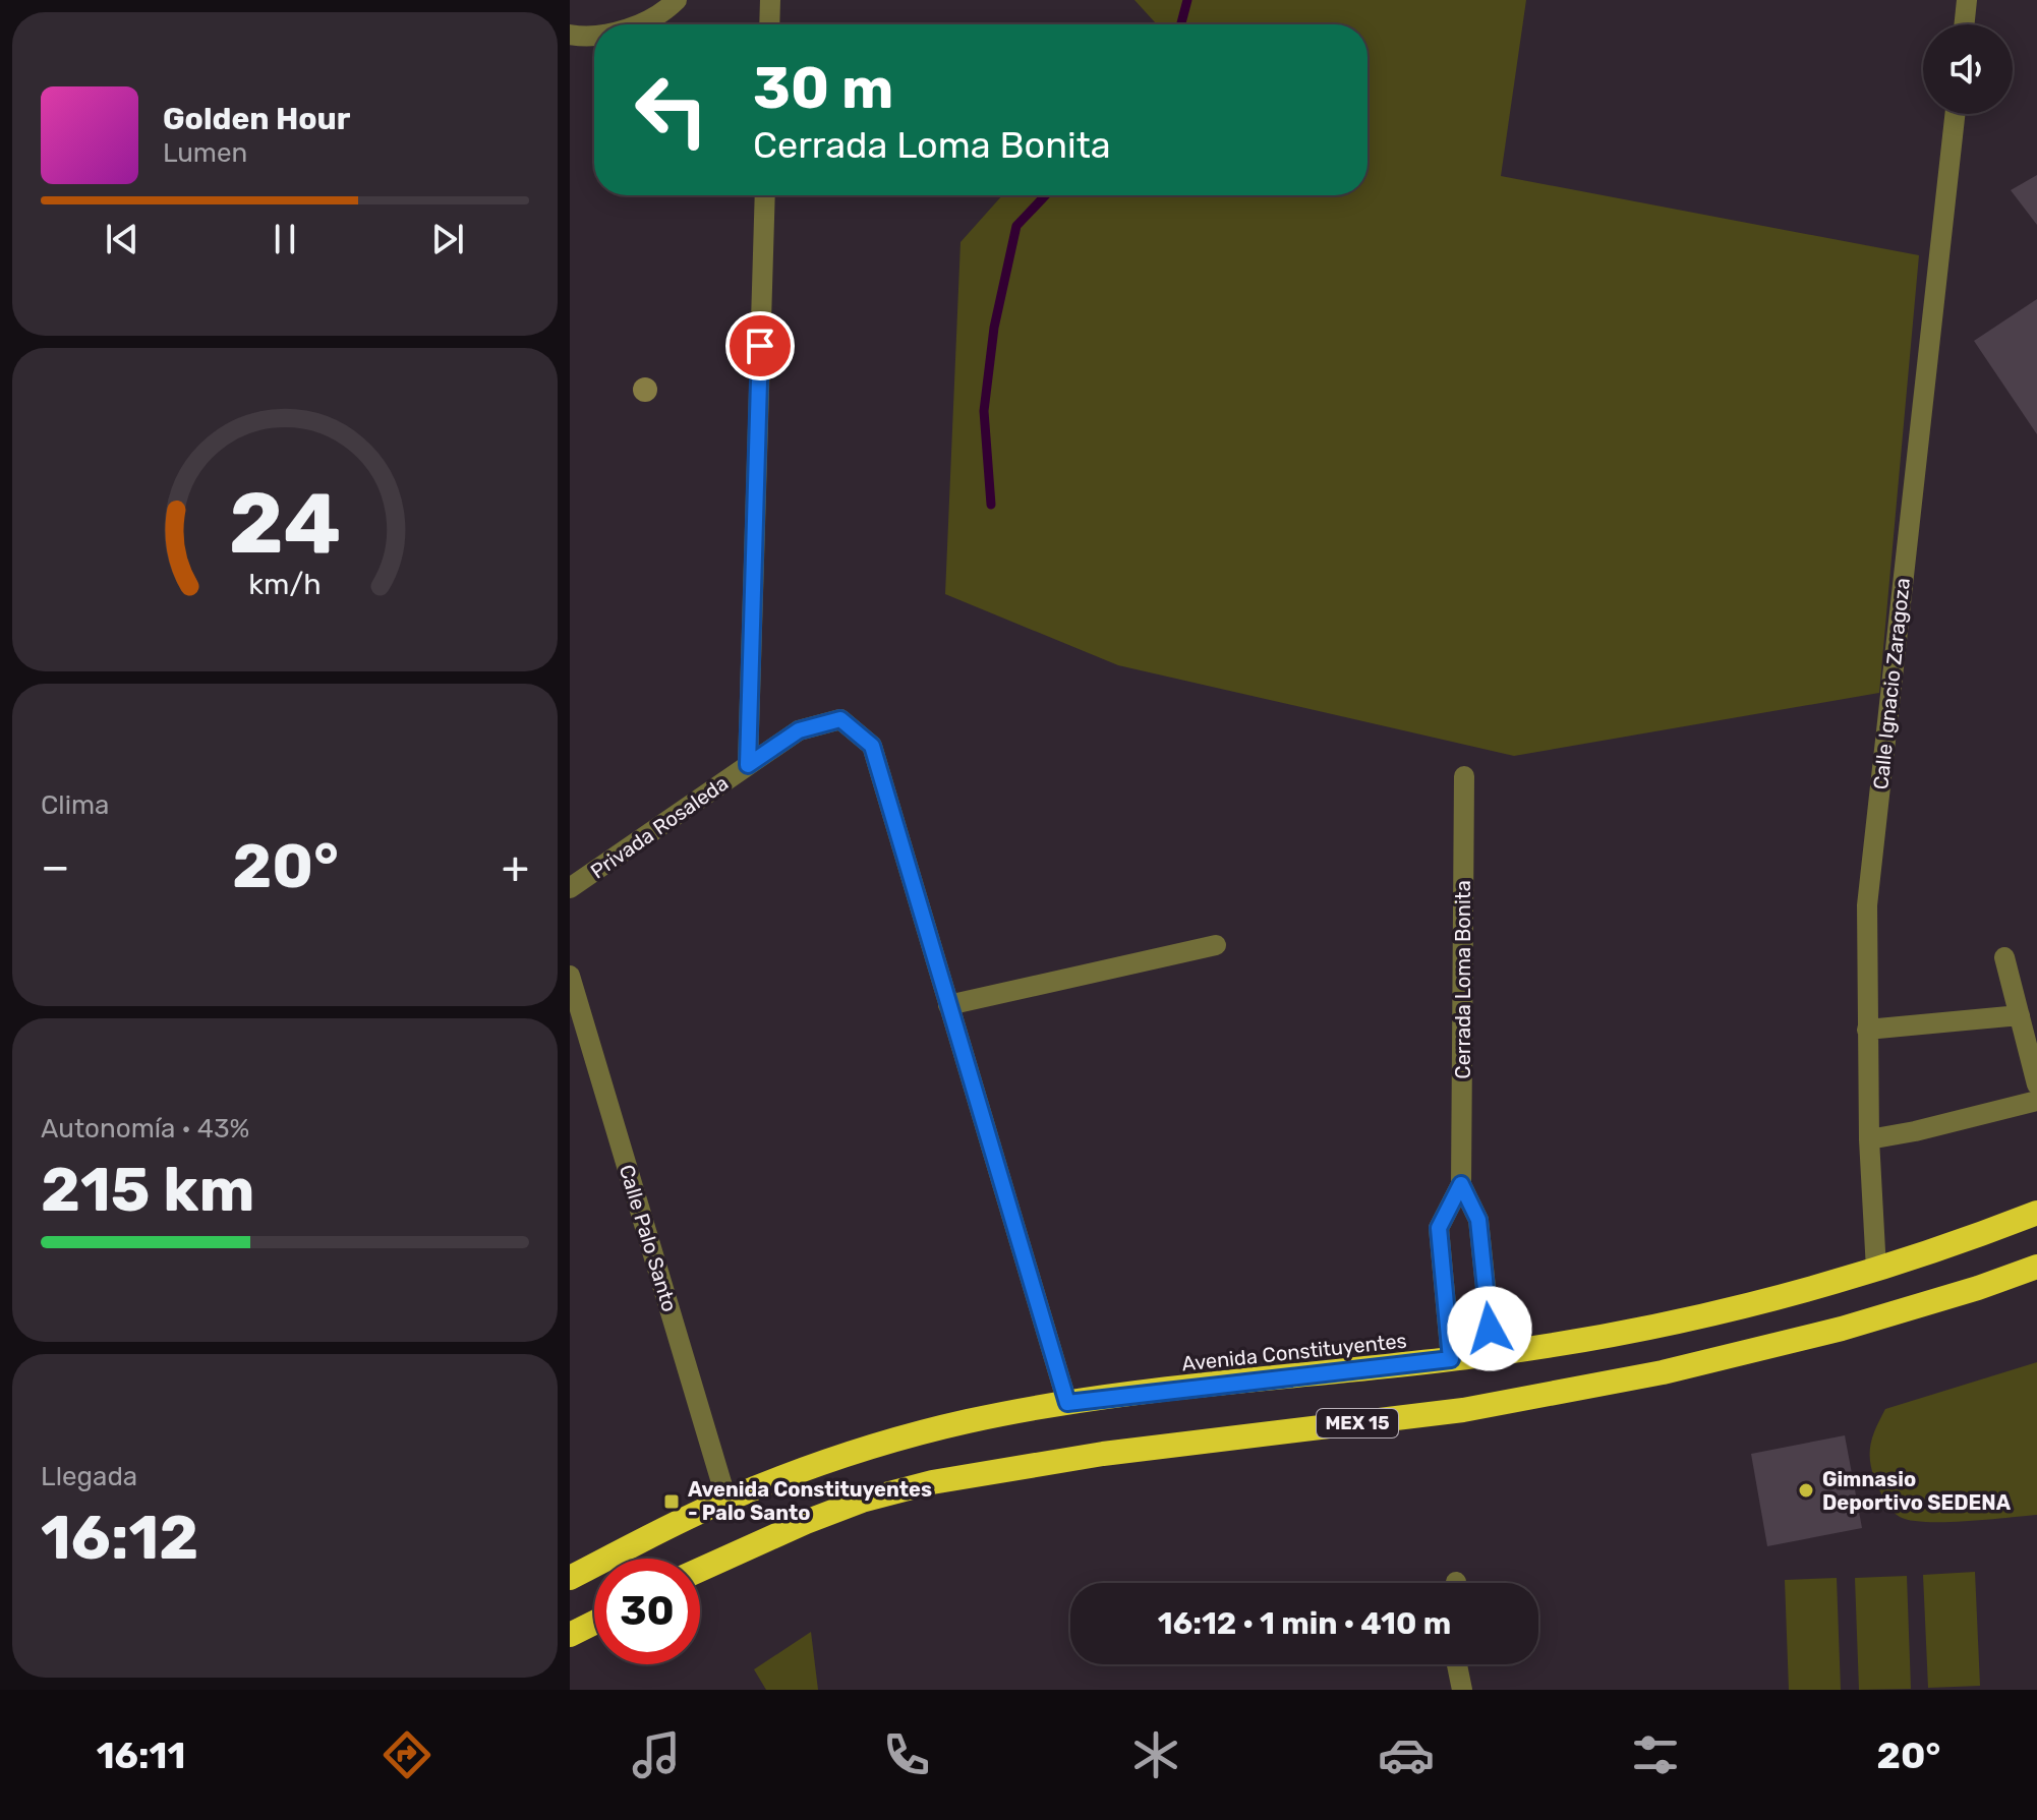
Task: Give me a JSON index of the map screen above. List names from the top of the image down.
{
  "streets": {
    "highway": ["Avenida Constituyentes", "MEX 15"],
    "street": [
      "Calle Ignacio Zaragoza",
      "Privada Rosaleda",
      "Cerrada Loma Bonita",
      "Calle Palo Santo"
    ]
  },
  "crossings": [
    ["Calle Ignacio Zaragoza", "Avenida Constituyentes"],
    ["Privada Rosaleda", "Avenida Constituyentes"],
    ["Cerrada Loma Bonita", "Avenida Constituyentes"],
    ["Calle Palo Santo", "Avenida Constituyentes"]
  ],
  "places": {
    "other": ["Gimnasio Deportivo SEDENA"],
    "transit": ["Avenida Constituyentes - Palo Santo"]
  },
  "page": {
    "turn": ["30 m", "Cerrada Loma Bonita"],
    "song": ["Golden Hour", "Lumen"],
    "tile": [
      "Clima",
      ["Autonomía · 43%", "215 km"],
      ["Llegada", "16:12"]
    ],
    "heat": ["−", "20°", "+"],
    "limit": "30",
    "trip": "16:12 · 1 min · 410 m",
    "tabs": ["16:11", "20°"],
    "gauge": ["24", "km/h"]
  }
}
